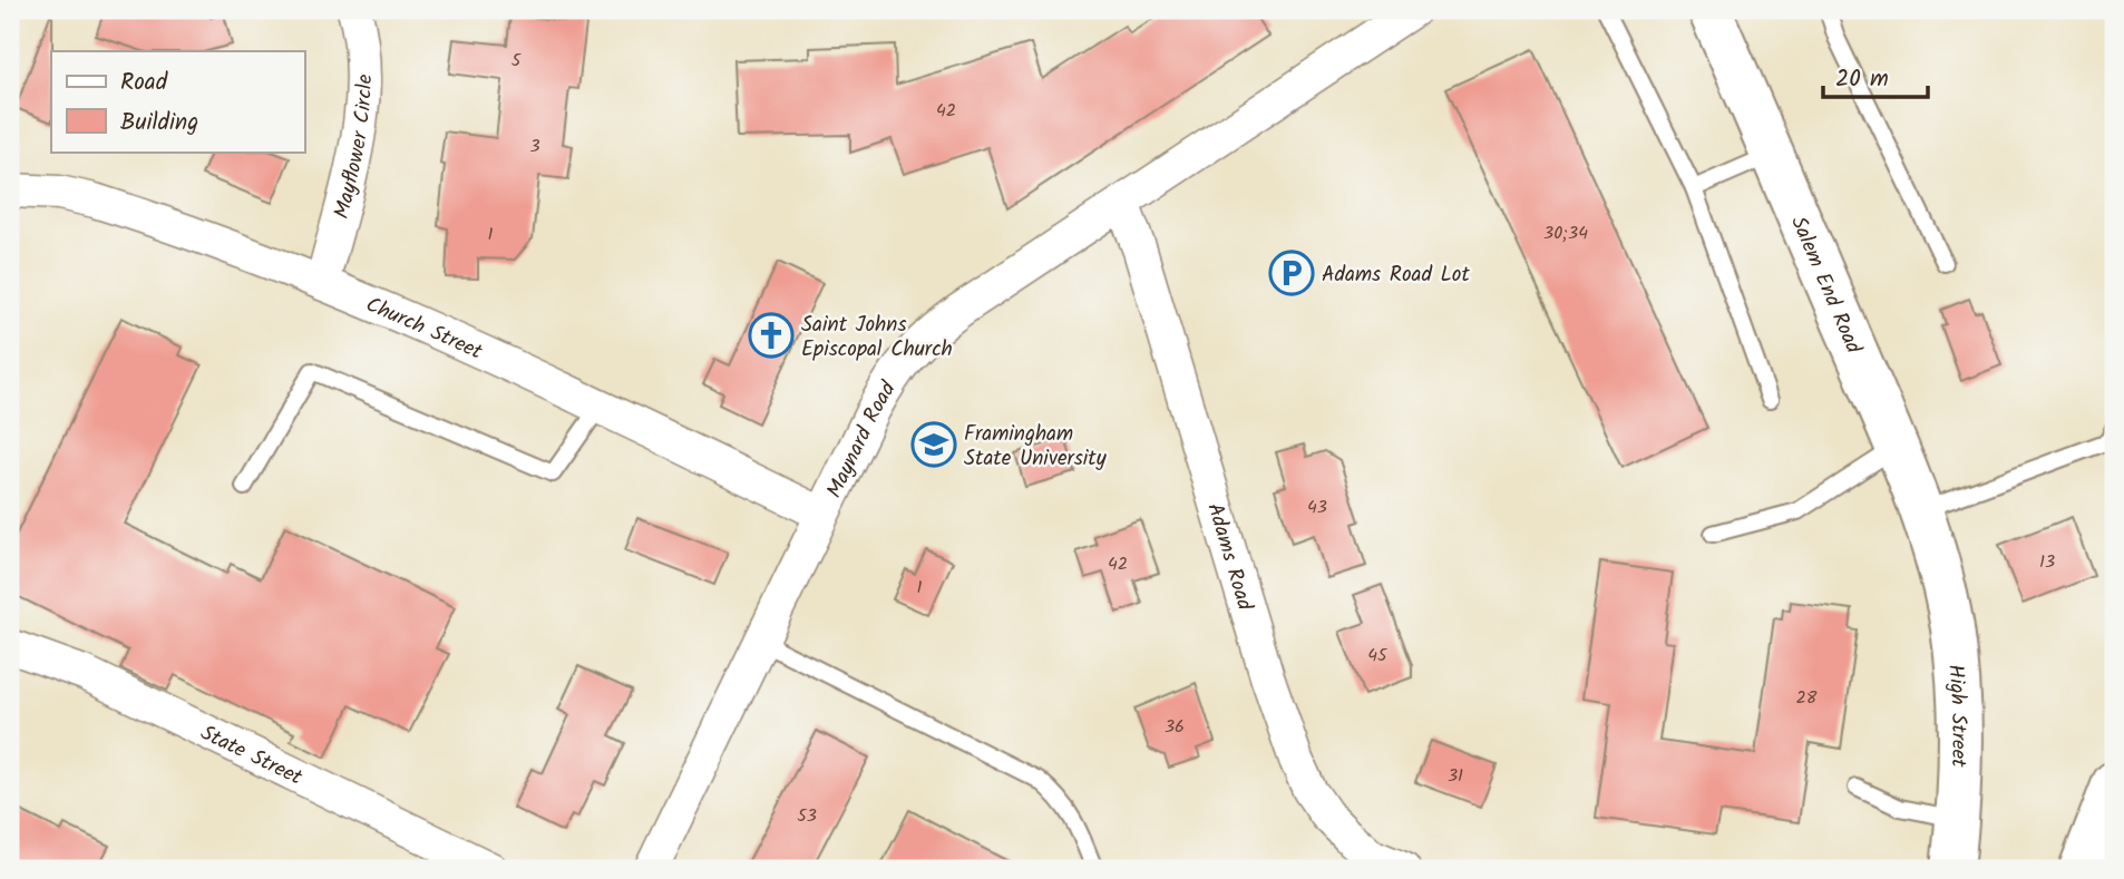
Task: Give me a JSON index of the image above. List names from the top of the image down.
{
  "streets": {
    "main road": ["Salem End Road", "High Street"],
    "street": [
      "Mayflower Circle",
      "Church Street",
      "Maynard Road",
      "Adams Road",
      "State Street"
    ]
  },
  "crossings": [
    ["Mayflower Circle", "Church Street"],
    ["Salem End Road", "High Street"],
    ["Church Street", "Maynard Road"],
    ["Maynard Road", "Adams Road"]
  ],
  "places": {
    "parking": ["Adams Road Lot"],
    "church": ["Saint Johns Episcopal Church"],
    "school or university": ["Framingham State University"]
  },
  "house_numbers": [
    "5",
    "42",
    "3",
    "30;34",
    "1",
    "43",
    "13",
    "42",
    "1",
    "45",
    "28",
    "36",
    "31",
    "53"
  ],
  "legend": ["Road", "Building"],
  "scale_bar": "20 m"
}
